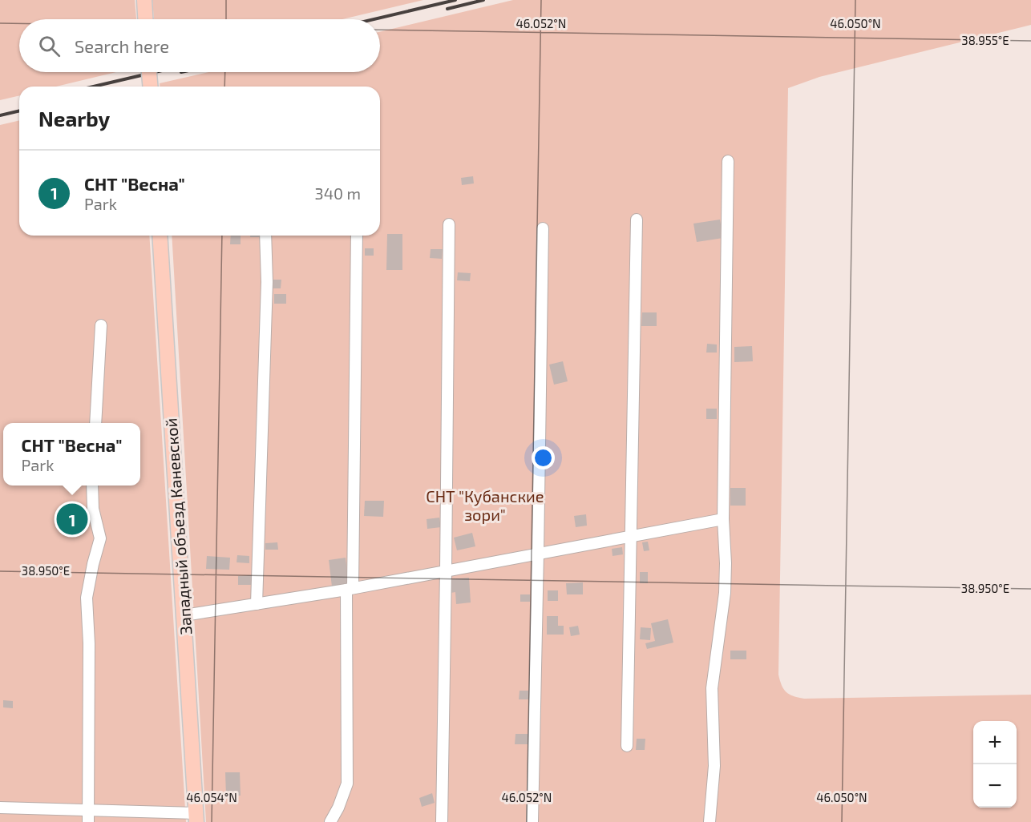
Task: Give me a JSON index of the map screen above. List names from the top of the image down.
{
  "streets": {
    "main road": ["Западный объезд Каневской"]
  },
  "parks": ["СНТ \"Кубанские зори\""],
  "page": {
    "search": "Search here",
    "heading": "Nearby",
    "list": [
      {
        "mark": "1",
        "name": "СНТ \"Весна\"",
        "note": "Park",
        "value": "340 m"
      }
    ],
    "popup": ["СНТ \"Весна\"", "Park"],
    "pins": "1",
    "map_buttons": ["+", "−"]
  },
  "coordinates": [
    "46.052°N",
    "46.050°N",
    "38.955°E",
    "38.950°E",
    "46.054°N"
  ]
}
